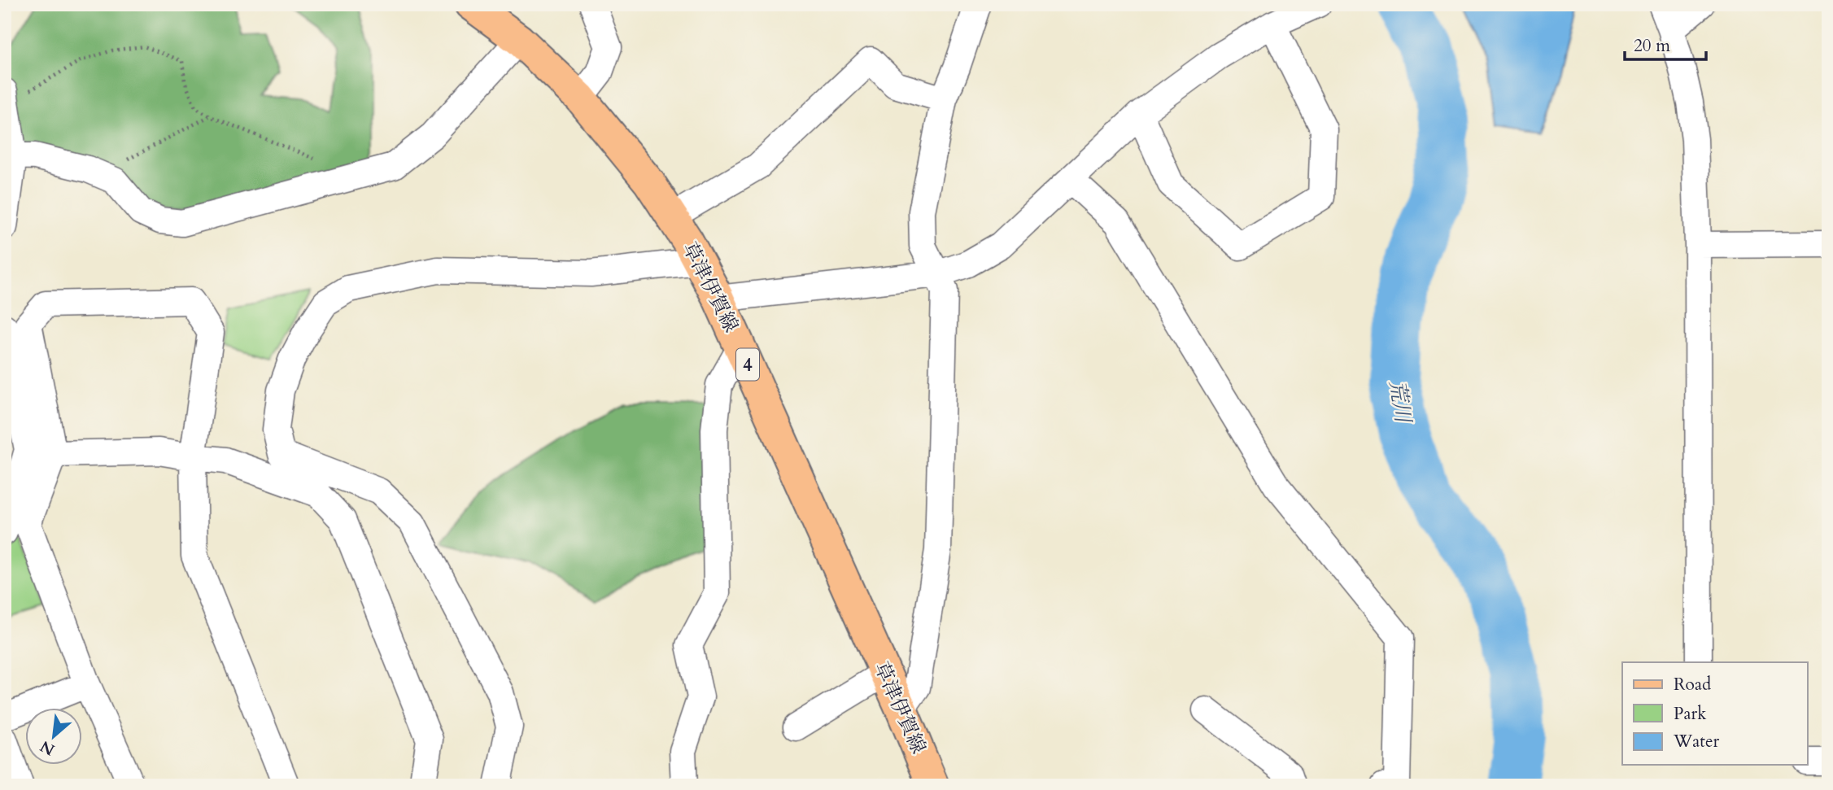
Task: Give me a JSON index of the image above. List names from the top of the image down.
{
  "streets": {
    "main road": ["草津伊賀線", "4"]
  },
  "water": ["荒川"],
  "legend": ["Road", "Park", "Water"],
  "scale_bar": "20 m",
  "north": "bottom left"
}
